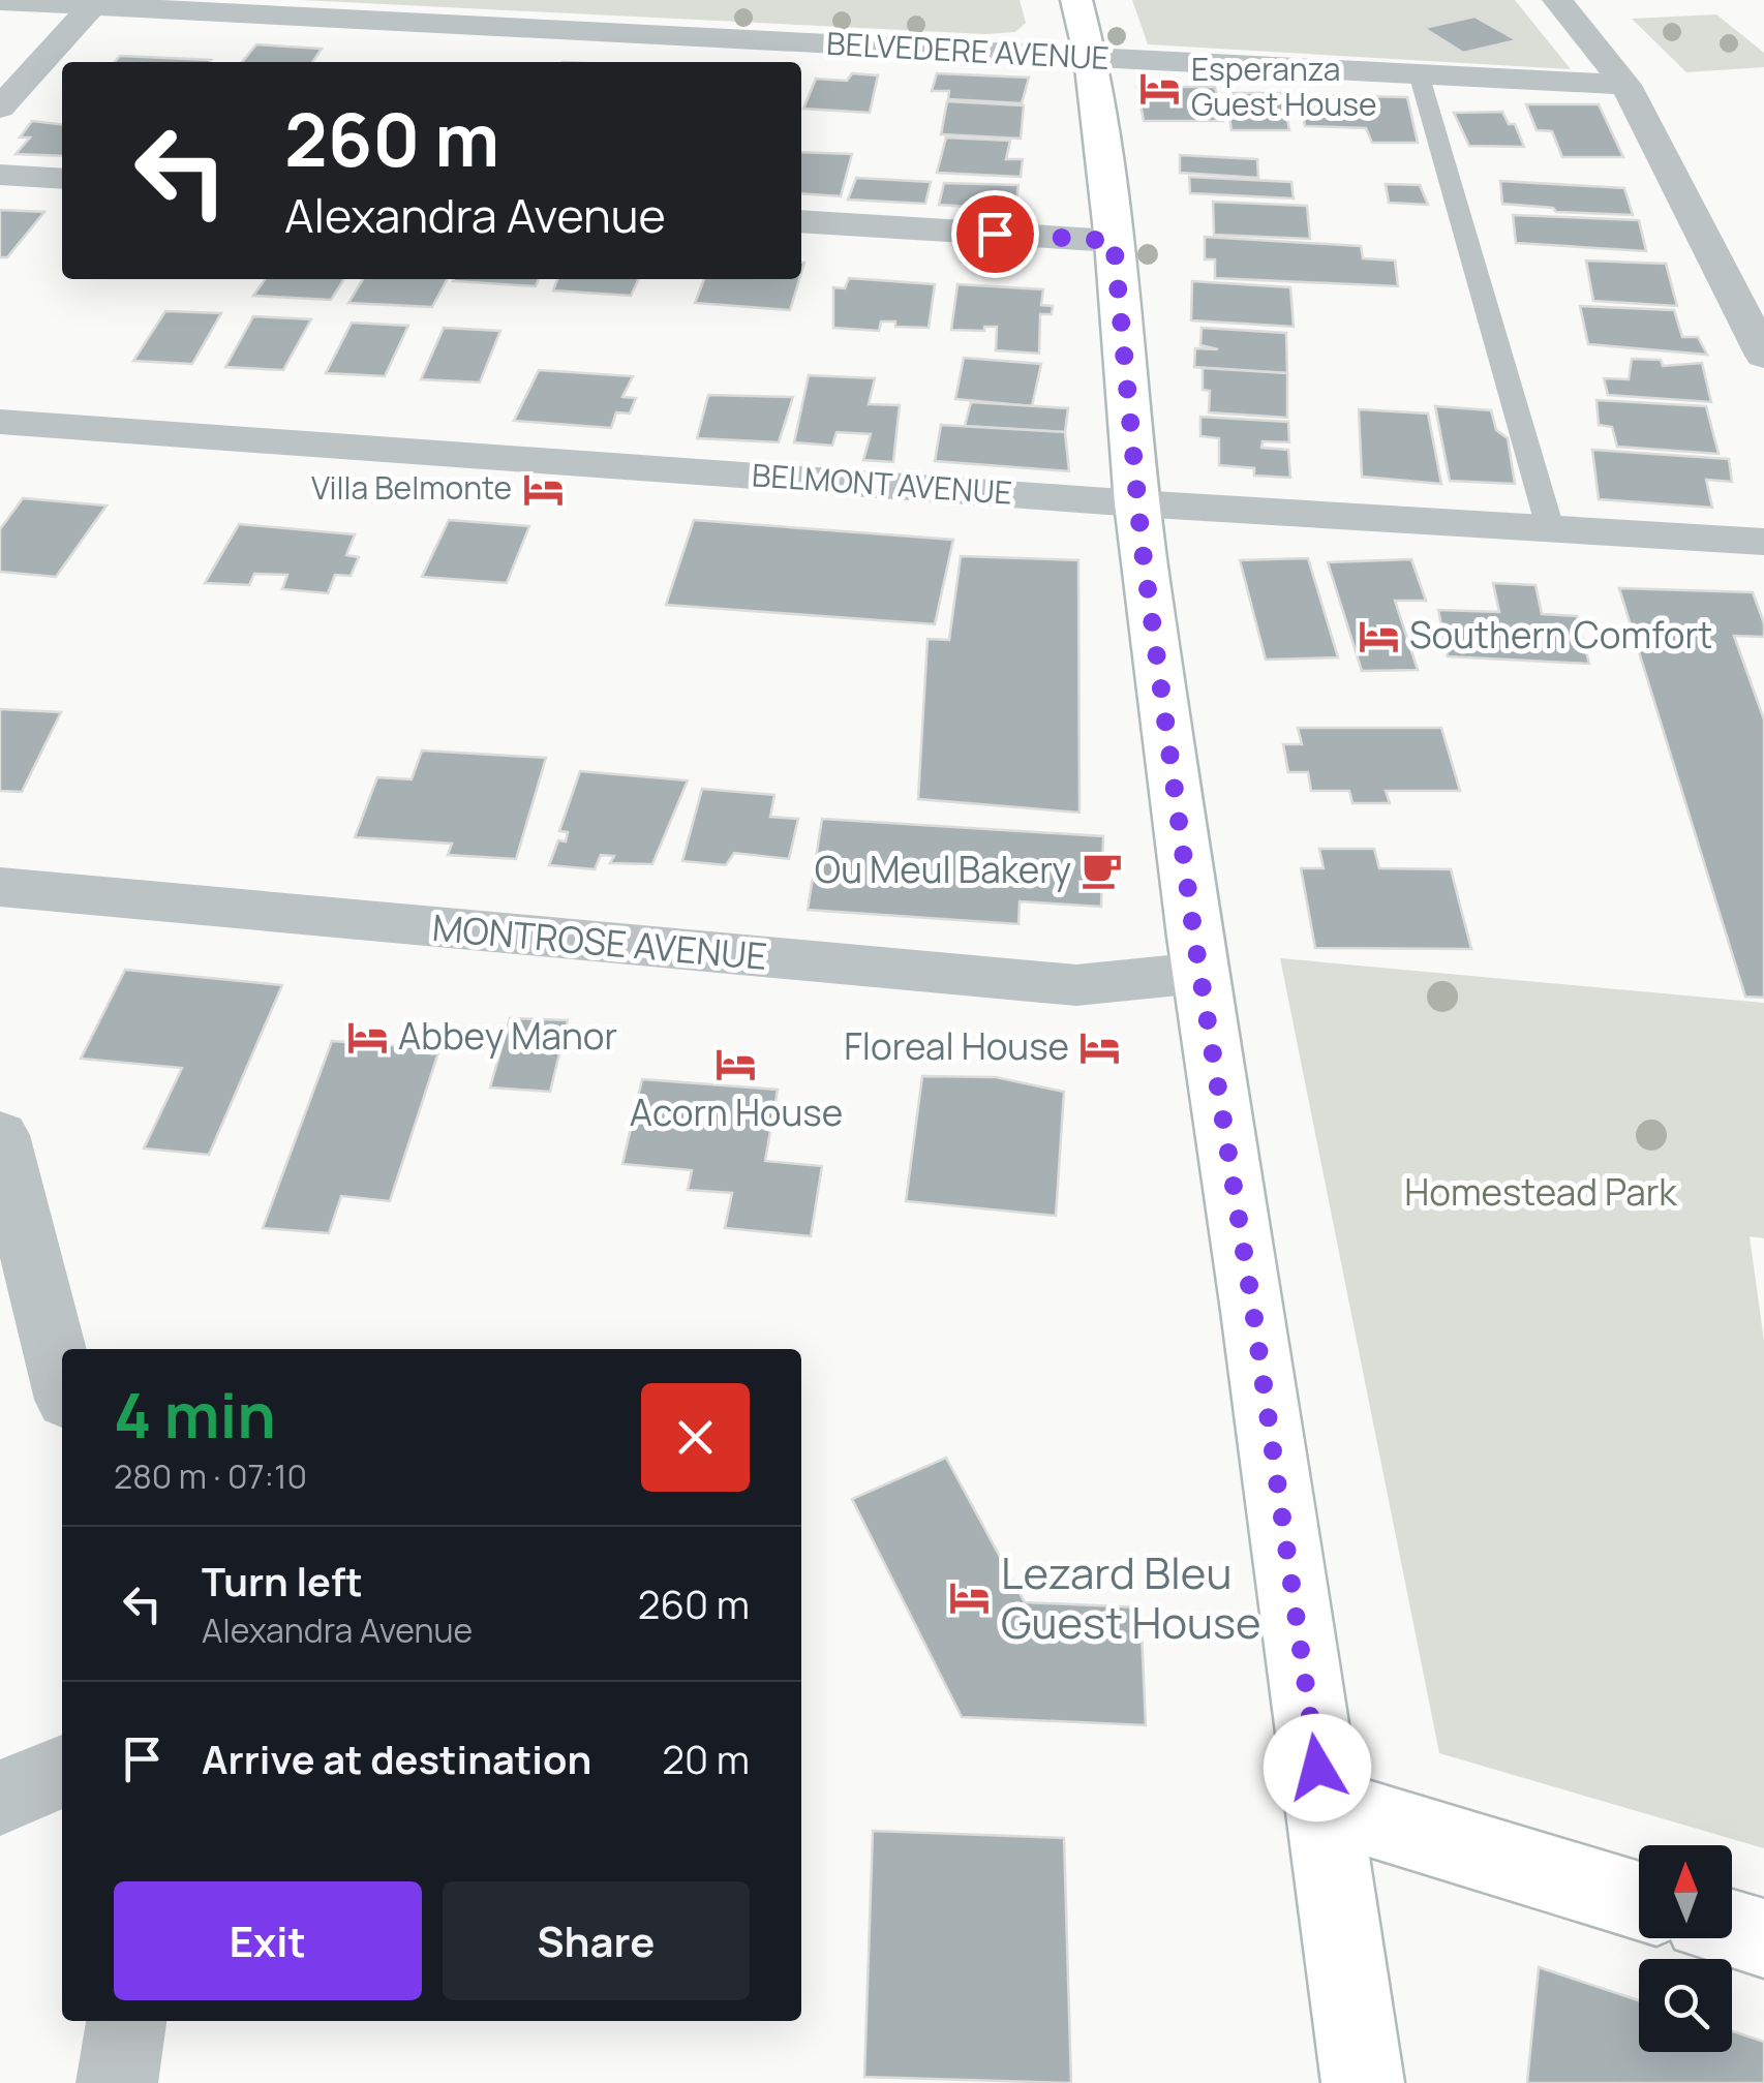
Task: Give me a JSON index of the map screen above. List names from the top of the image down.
{
  "streets": {
    "street": ["BELVEDERE AVENUE", "BELMONT AVENUE", "MONTROSE AVENUE"]
  },
  "parks": ["Homestead Park"],
  "places": {
    "hotel": [
      "Esperanza Guest House",
      "Villa Belmonte",
      "Southern Comfort",
      "Abbey Manor",
      "Floreal House",
      "Acorn House",
      "Lezard Bleu Guest House"
    ],
    "cafe": ["Ou Meul Bakery"]
  },
  "north": "top",
  "page": {
    "turn": ["260 m", "Alexandra Avenue"],
    "heading": ["4 min", "280 m · 07:10"],
    "list": [
      {
        "name": "Turn left",
        "note": "Alexandra Avenue",
        "value": "260 m"
      },
      {
        "name": "Arrive at destination",
        "value": "20 m"
      }
    ],
    "buttons": ["Exit", "Share"]
  }
}
